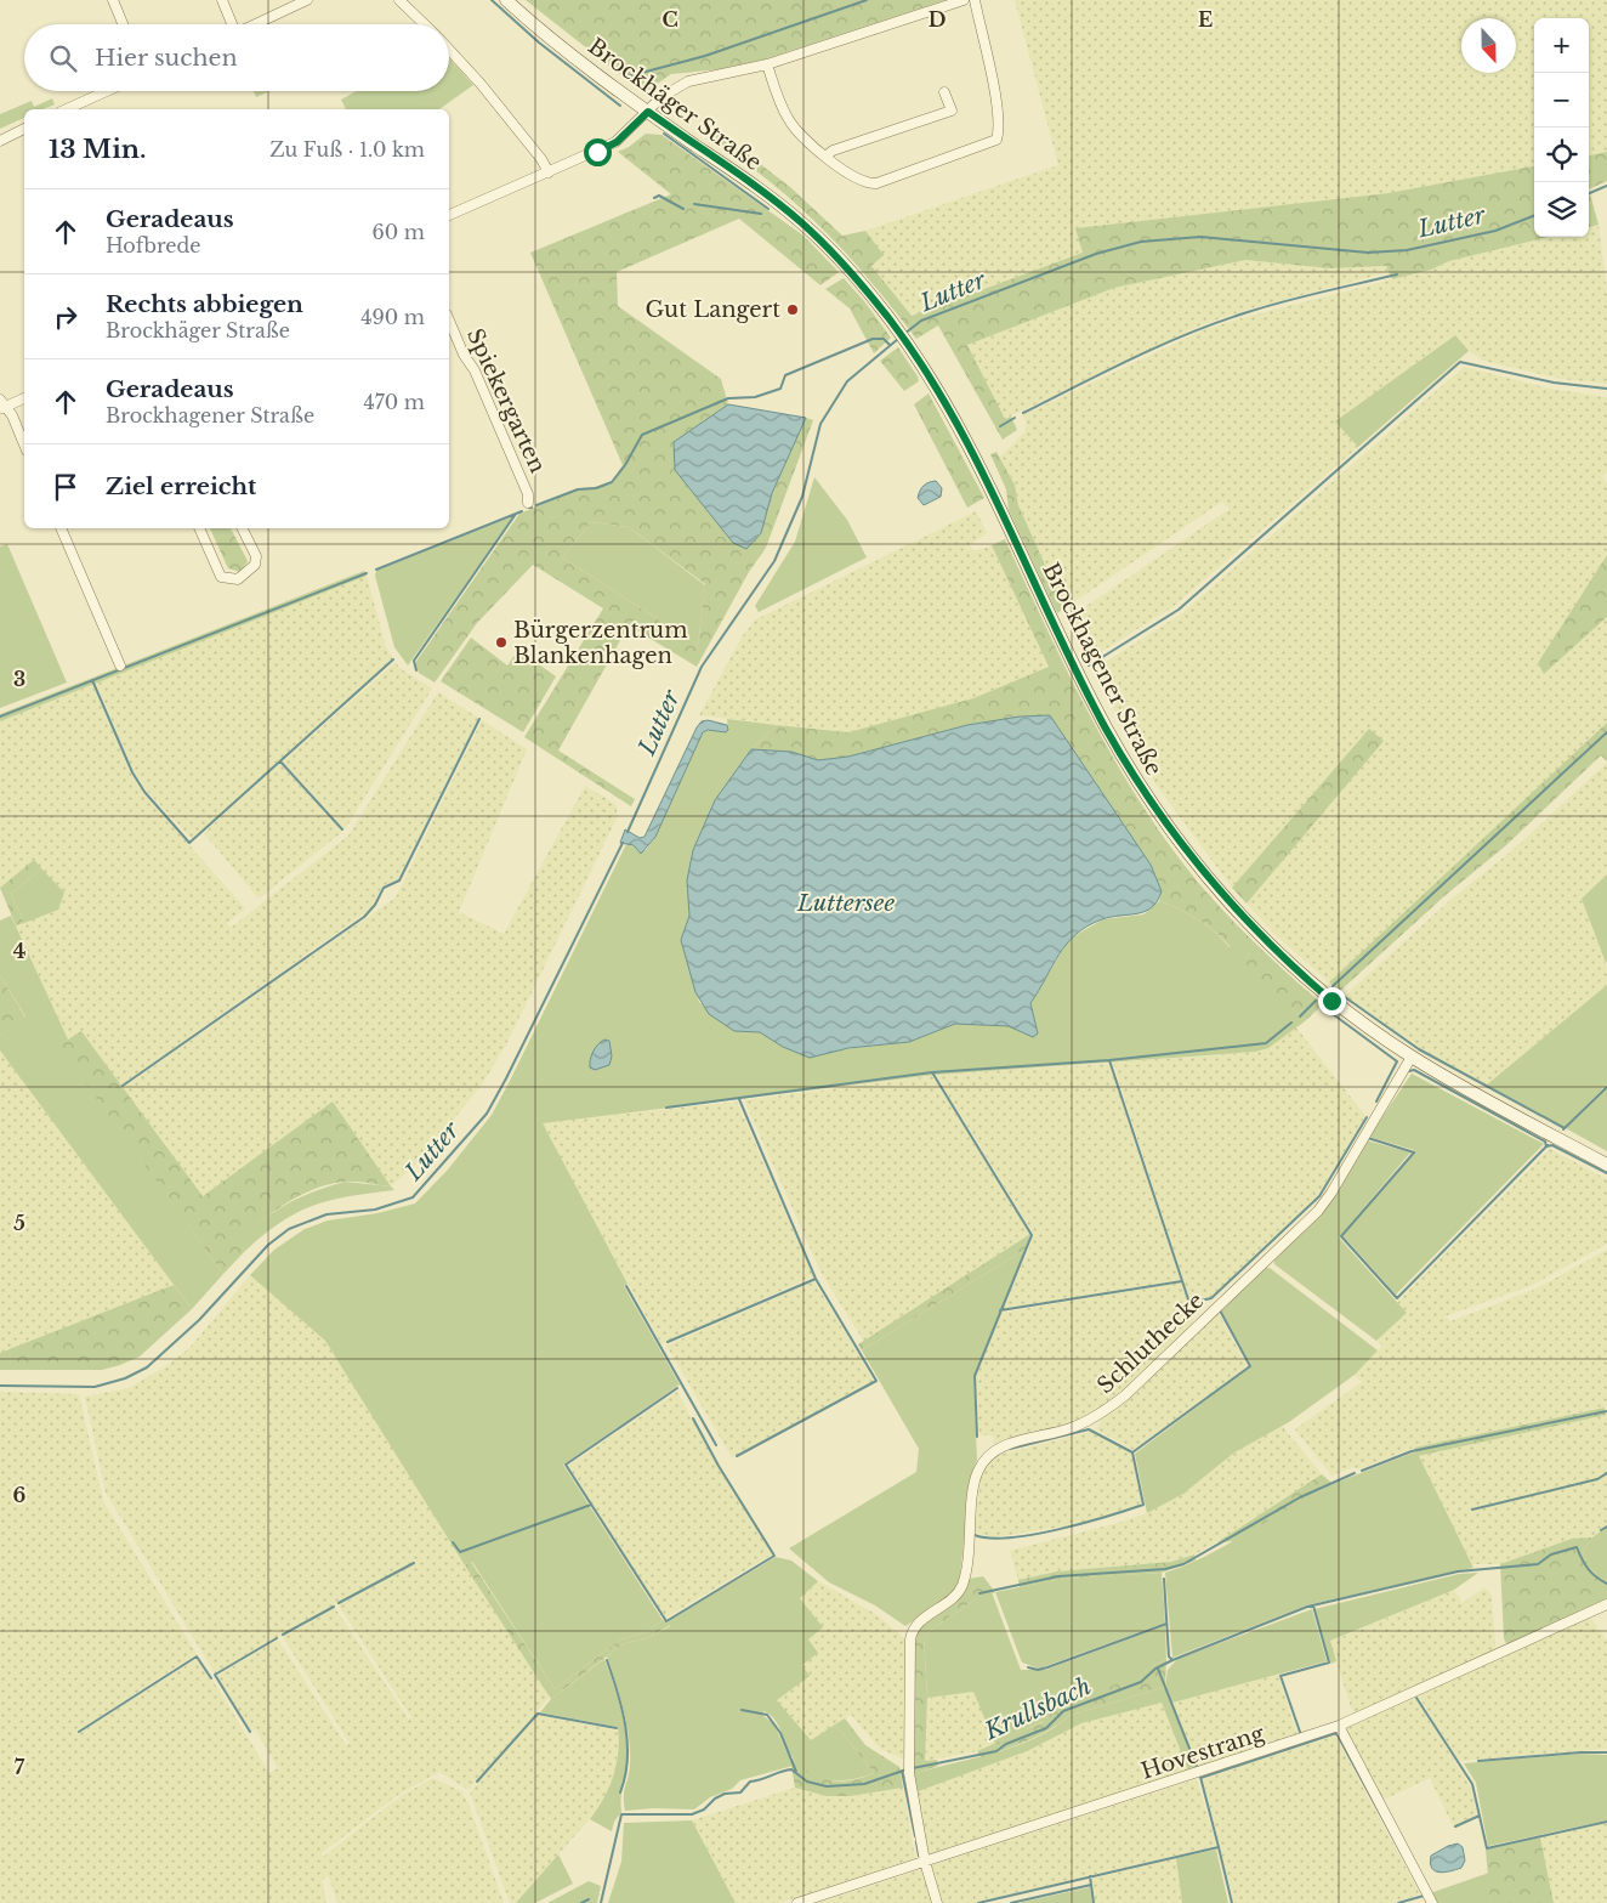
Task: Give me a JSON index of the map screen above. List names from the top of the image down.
{
  "streets": {
    "main road": ["Brockhäger Straße", "Brockhagener Straße"],
    "street": ["Spiekergarten", "Schluthecke", "Hovestrang"]
  },
  "crossings": [
    ["Brockhäger Straße", "Brockhagener Straße"],
    ["Brockhagener Straße", "Schluthecke"],
    ["Schluthecke", "Hovestrang"]
  ],
  "water": ["Lutter", "Luttersee", "Krullsbach"],
  "places": ["Gut Langert", "Bürgerzentrum Blankenhagen"],
  "north": "bottom",
  "page": {
    "map_buttons": ["+", "−"],
    "search": "Hier suchen",
    "heading": ["13 Min.", "Zu Fuß · 1.0 km"],
    "list": [
      ["Geradeaus", "Hofbrede", "60 m"],
      ["Rechts abbiegen", "Brockhäger Straße", "490 m"],
      ["Geradeaus", "Brockhagener Straße", "470 m"],
      "Ziel erreicht"
    ]
  },
  "grid": {
    "columns": ["C", "D", "E"],
    "rows": [
      "3",
      "4",
      "5",
      "6",
      "7"
    ]
  }
}
